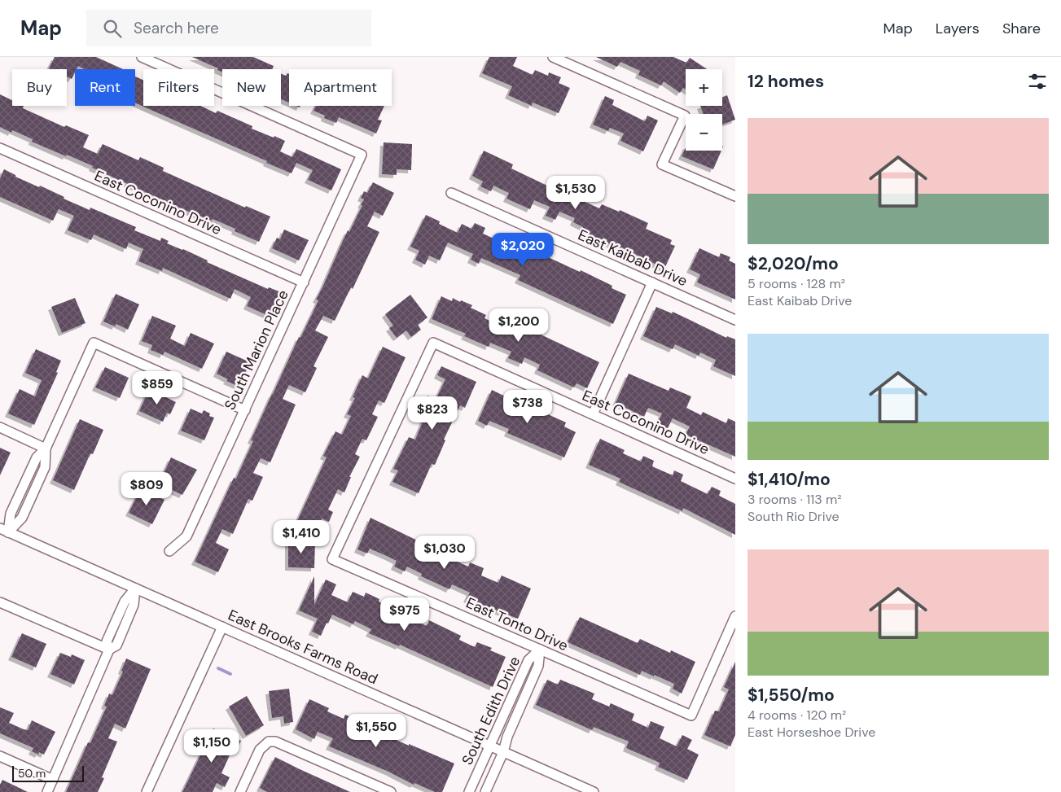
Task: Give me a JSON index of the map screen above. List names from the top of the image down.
{
  "streets": {
    "street": [
      "East Coconino Drive",
      "East Kaibab Drive",
      "South Marion Place",
      "East Tonto Drive",
      "East Brooks Farms Road",
      "South Edith Drive"
    ]
  },
  "crossings": [
    ["East Coconino Drive", "South Marion Place"],
    ["East Coconino Drive", "East Tonto Drive"],
    ["East Tonto Drive", "South Edith Drive"],
    ["East Brooks Farms Road", "South Edith Drive"]
  ],
  "scale_bar": "50 m",
  "page": {
    "header": "Map",
    "search": "Search here",
    "nav": ["Map", "Layers", "Share"],
    "heading": "12 homes",
    "map_buttons": ["+", "−"],
    "chip": [
      "Buy",
      "Rent",
      "Filters",
      "New",
      "Apartment"
    ],
    "list": [
      {
        "name": "$2,020/mo",
        "note": "5 rooms · 128 m² · East Kaibab Drive"
      },
      {
        "name": "$1,410/mo",
        "note": "3 rooms · 113 m² · South Rio Drive"
      },
      {
        "name": "$1,550/mo",
        "note": "4 rooms · 120 m² · East Horseshoe Drive"
      }
    ],
    "price": [
      "$1,530",
      "$2,020",
      "$1,200",
      "$859",
      "$738",
      "$823",
      "$809",
      "$1,410",
      "$1,030",
      "$975",
      "$1,550",
      "$1,150"
    ],
    "scale": "50 m"
  }
}
